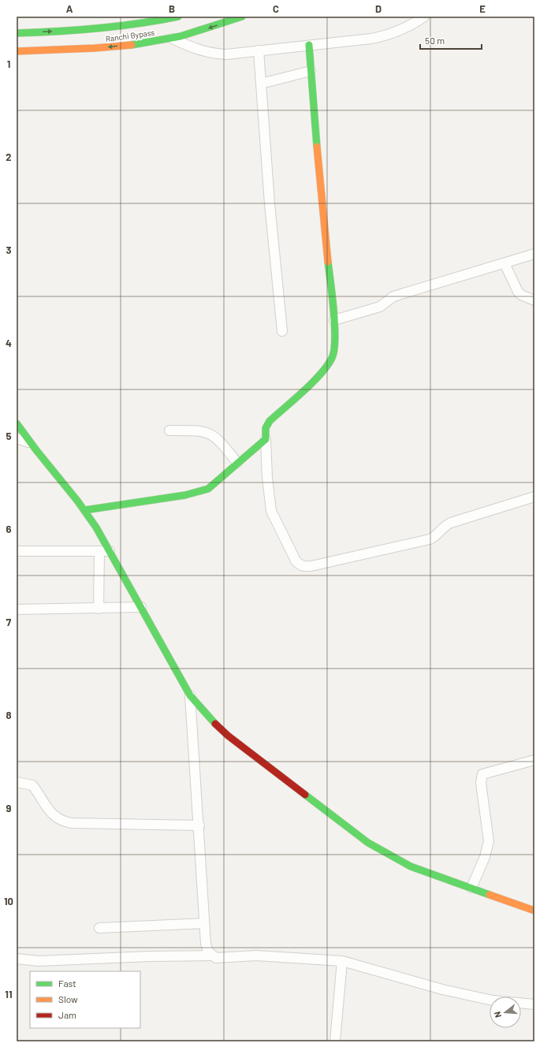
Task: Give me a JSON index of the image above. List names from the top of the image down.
{
  "streets": {
    "main road": ["Ranchi Bypass"]
  },
  "legend": ["Fast", "Slow", "Jam"],
  "scale_bar": "50 m",
  "north": "left",
  "grid": {
    "columns": [
      "A",
      "B",
      "C",
      "D",
      "E"
    ],
    "rows": [
      "1",
      "2",
      "3",
      "4",
      "5",
      "6",
      "7",
      "8",
      "9",
      "10",
      "11"
    ]
  }
}
